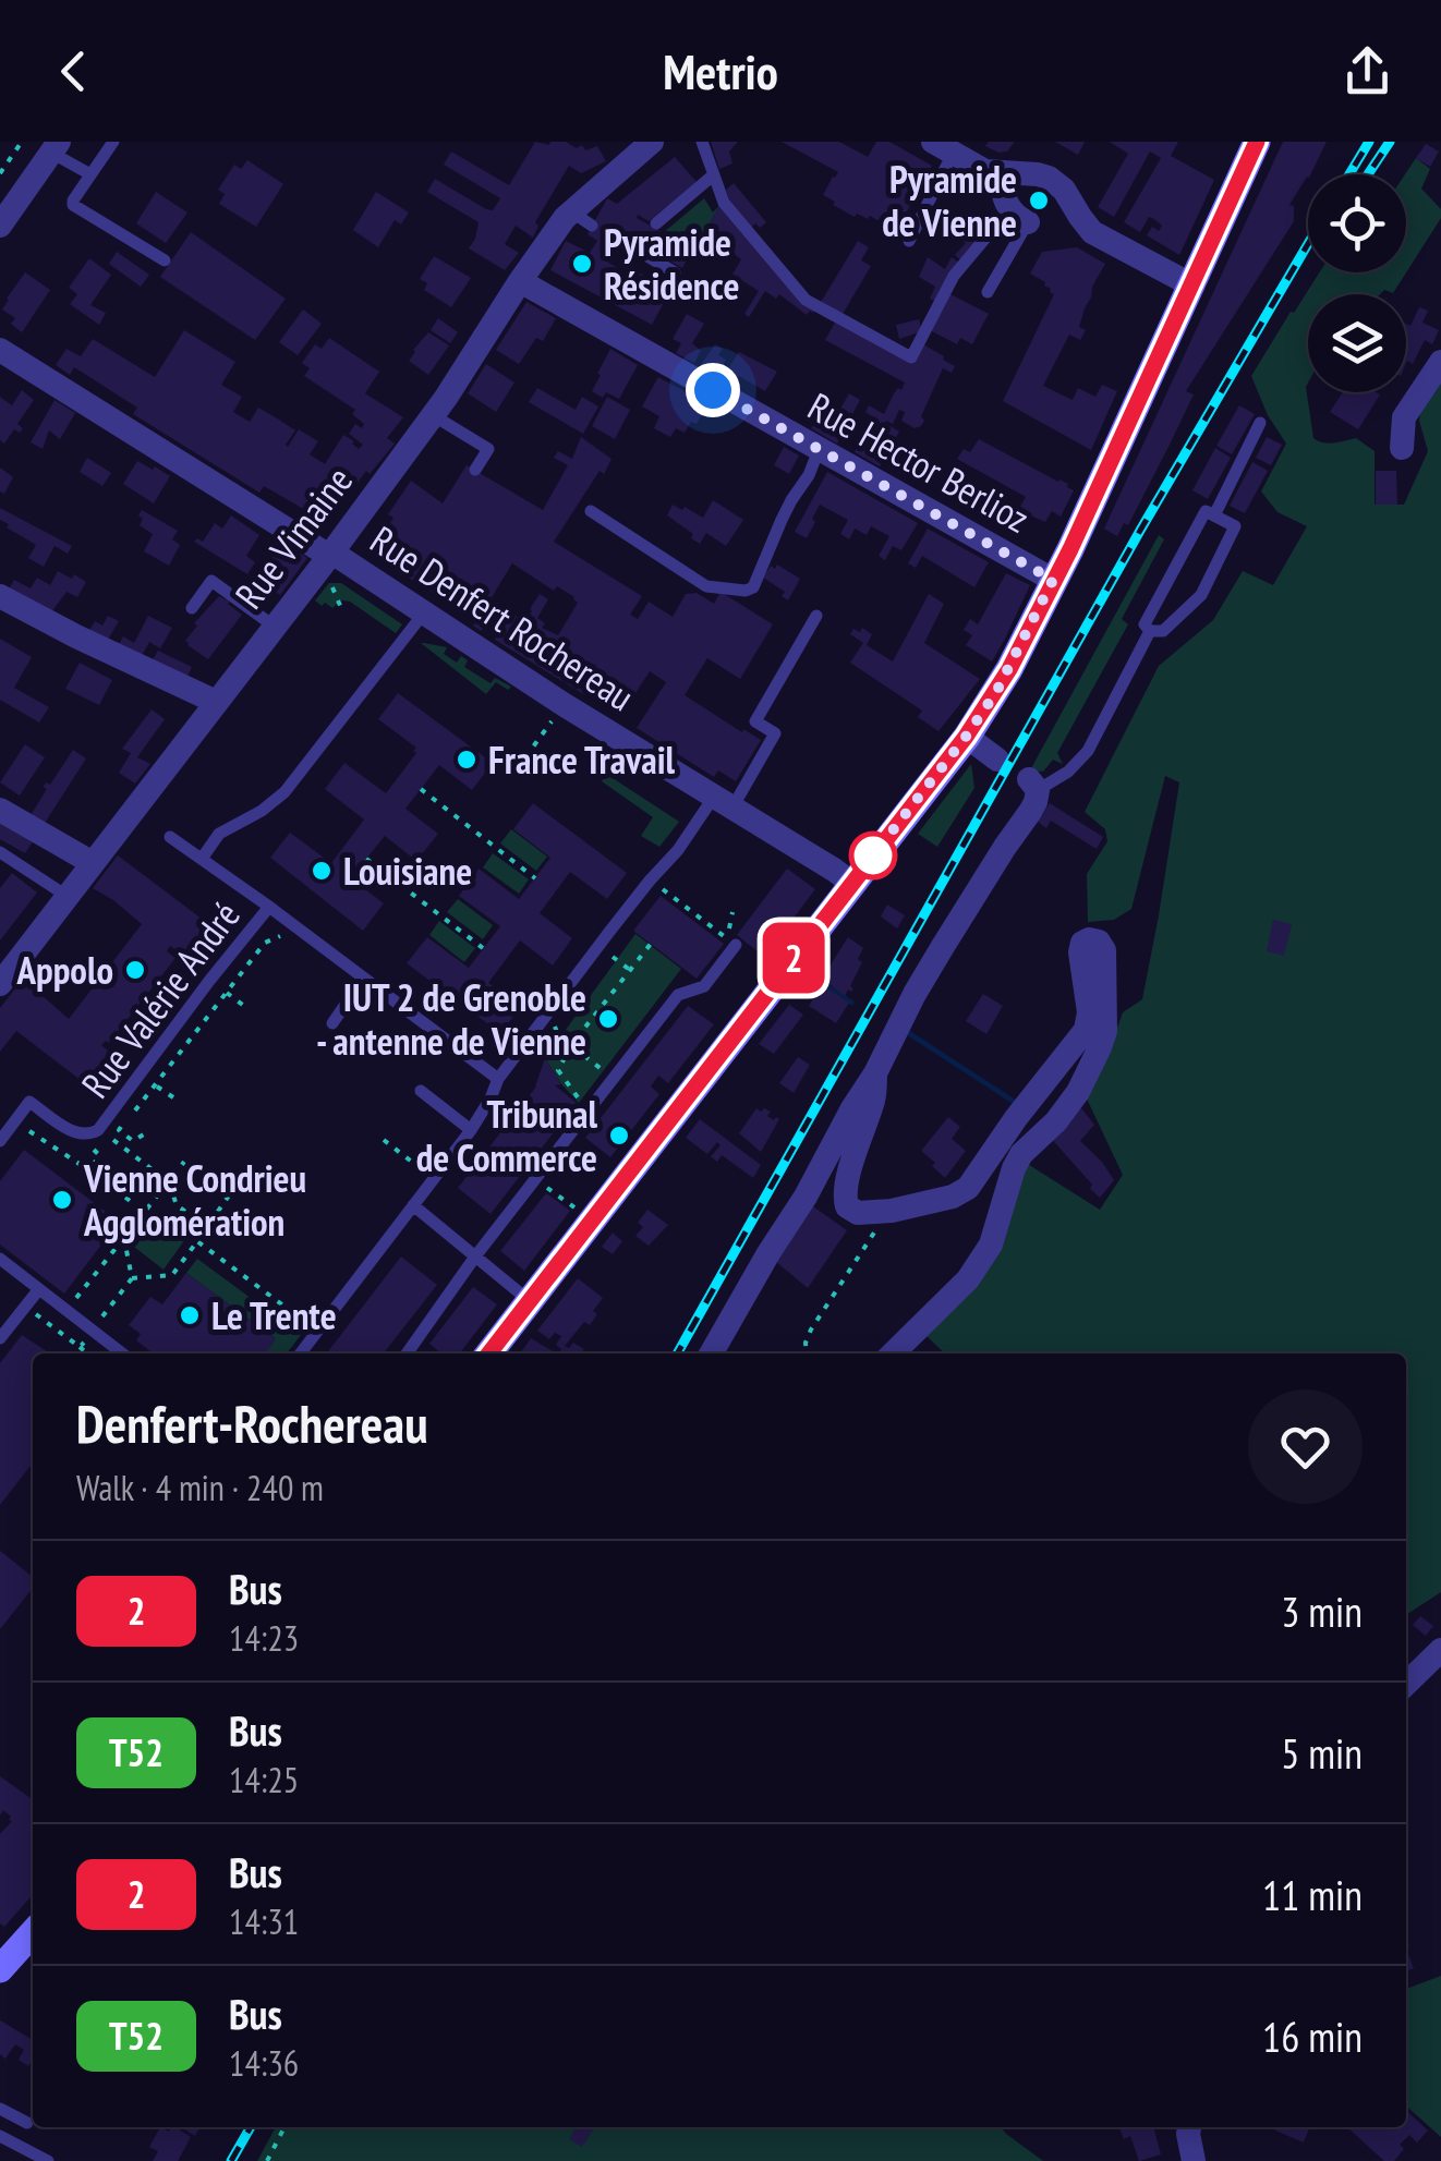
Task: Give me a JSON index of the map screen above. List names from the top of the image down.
{
  "streets": {
    "street": ["Rue Hector Berlioz", "Rue Vimaine", "Rue Denfert Rochereau"],
    "lane": ["Rue Valérie André"]
  },
  "crossings": [
    ["Rue Hector Berlioz", "Rue Vimaine"],
    ["Rue Vimaine", "Rue Denfert Rochereau"],
    ["Rue Denfert Rochereau", "Rue Valérie André"]
  ],
  "places": [
    "Pyramide de Vienne",
    "Pyramide Résidence",
    "France Travail",
    "Louisiane",
    "Appolo",
    "IUT 2 de Grenoble - antenne de Vienne",
    "Tribunal de Commerce",
    "Vienne Condrieu Agglomération",
    "Le Trente"
  ],
  "lines": ["bus line 2"],
  "page": {
    "header": "Metrio",
    "on_map": "2",
    "heading": ["Denfert-Rochereau", "Walk · 4 min · 240 m"],
    "list": [
      {
        "mark": "2",
        "name": "Bus",
        "note": "14:23",
        "value": "3 min"
      },
      {
        "mark": "T52",
        "name": "Bus",
        "note": "14:25",
        "value": "5 min"
      },
      {
        "mark": "2",
        "name": "Bus",
        "note": "14:31",
        "value": "11 min"
      },
      {
        "mark": "T52",
        "name": "Bus",
        "note": "14:36",
        "value": "16 min"
      }
    ]
  }
}
